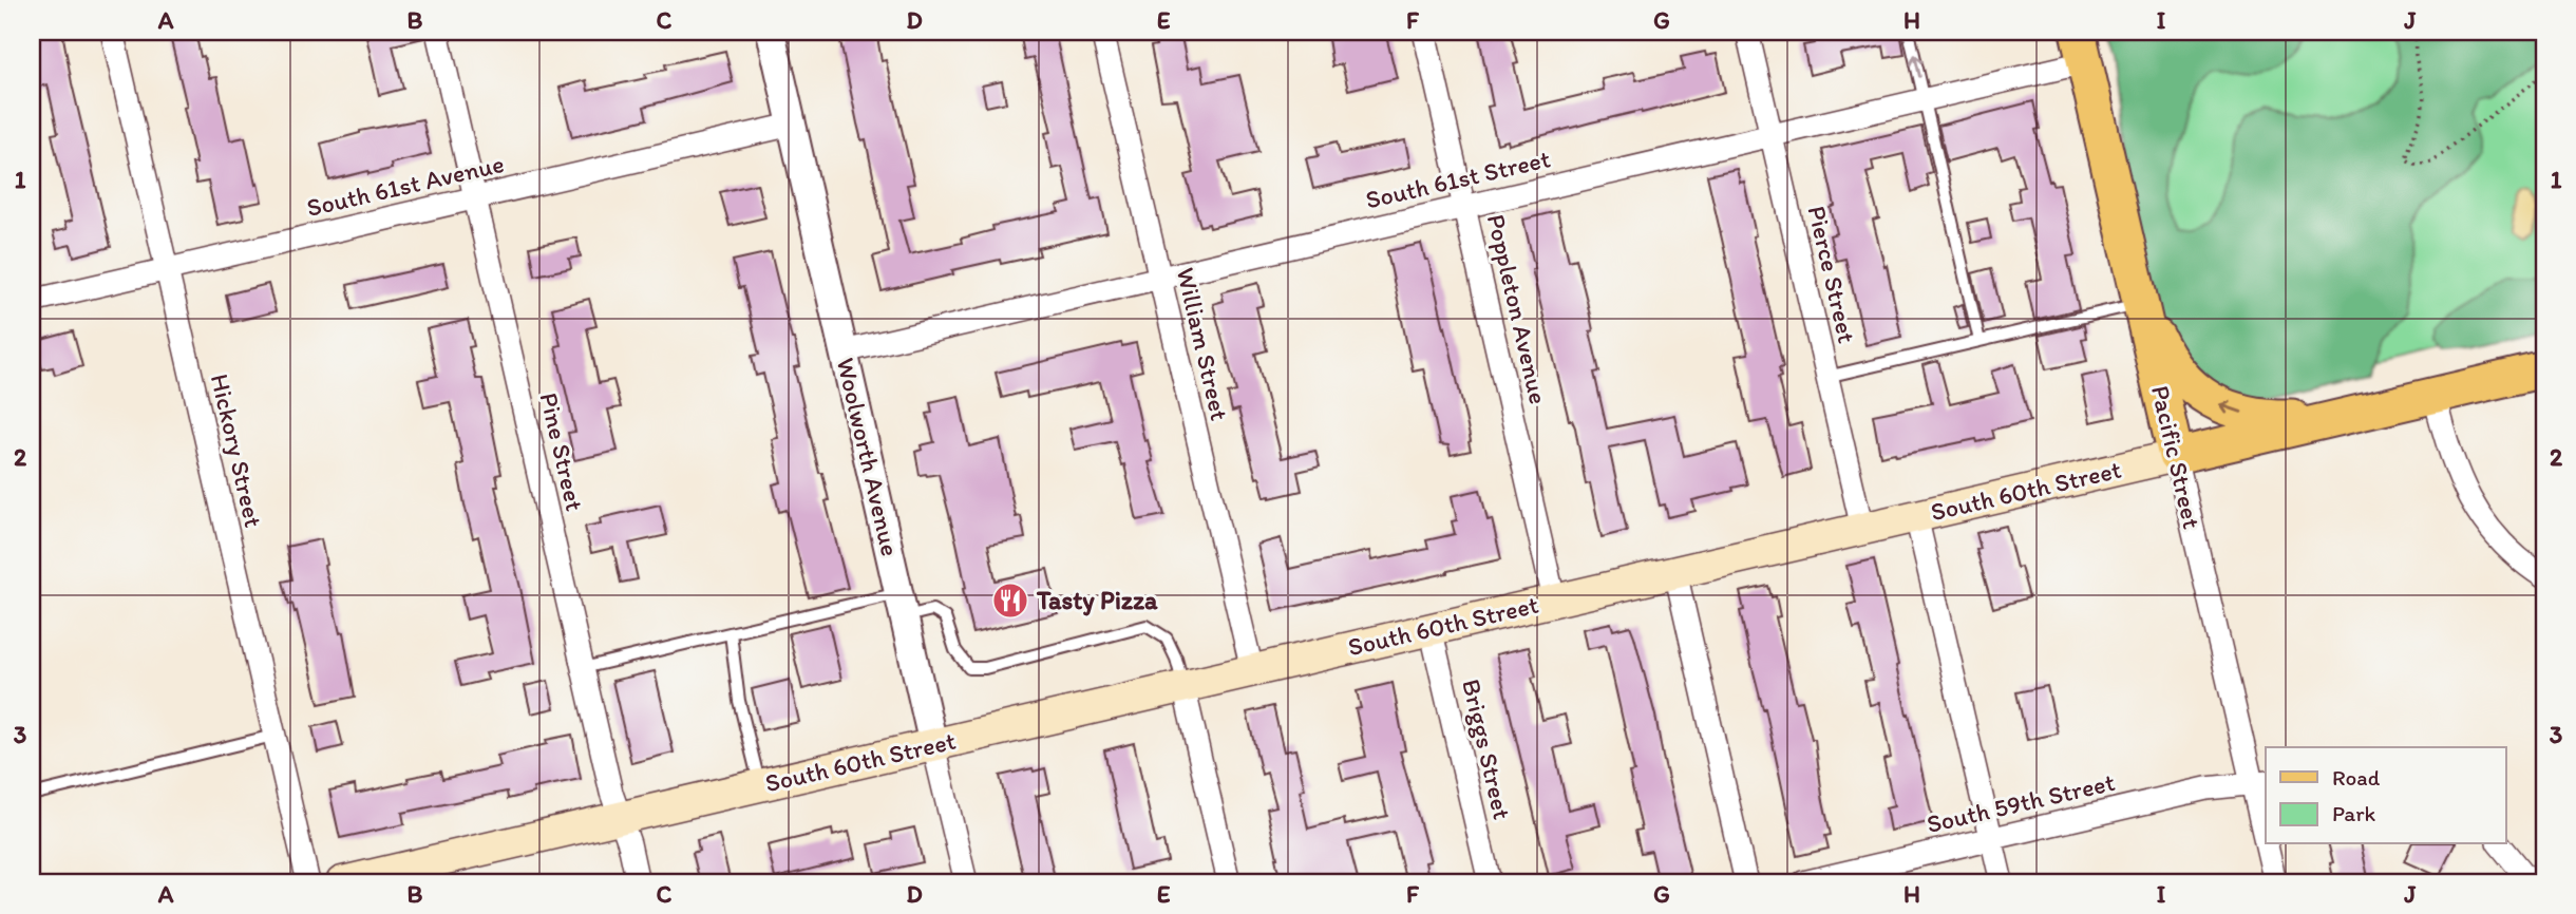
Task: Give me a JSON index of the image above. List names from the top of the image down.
{
  "streets": {
    "main road": ["Pacific Street", "South 60th Street"],
    "street": [
      "South 61st Street",
      "South 61st Avenue",
      "Pierce Street",
      "Poppleton Avenue",
      "William Street",
      "Hickory Street",
      "Pine Street",
      "Woolworth Avenue",
      "Briggs Street",
      "South 59th Street"
    ]
  },
  "crossings": [
    ["South 61st Street", "Pierce Street"],
    ["South 61st Street", "Poppleton Avenue"],
    ["South 61st Street", "William Street"],
    ["South 61st Street", "Woolworth Avenue"],
    ["South 61st Street", "Pacific Street"],
    ["South 61st Avenue", "Hickory Street"],
    ["South 61st Avenue", "Pine Street"],
    ["South 61st Avenue", "Woolworth Avenue"],
    ["Pierce Street", "South 60th Street"],
    ["Poppleton Avenue", "South 60th Street"],
    ["William Street", "South 60th Street"],
    ["Pine Street", "South 60th Street"],
    ["Woolworth Avenue", "South 60th Street"],
    ["Pacific Street", "South 60th Street"],
    ["Pacific Street", "South 59th Street"],
    ["South 60th Street", "Briggs Street"]
  ],
  "places": {
    "restaurant": ["Tasty Pizza"]
  },
  "legend": ["Road", "Park"],
  "grid": {
    "columns": [
      "A",
      "B",
      "C",
      "D",
      "E",
      "F",
      "G",
      "H",
      "I",
      "J"
    ],
    "rows": ["1", "2", "3"]
  }
}
